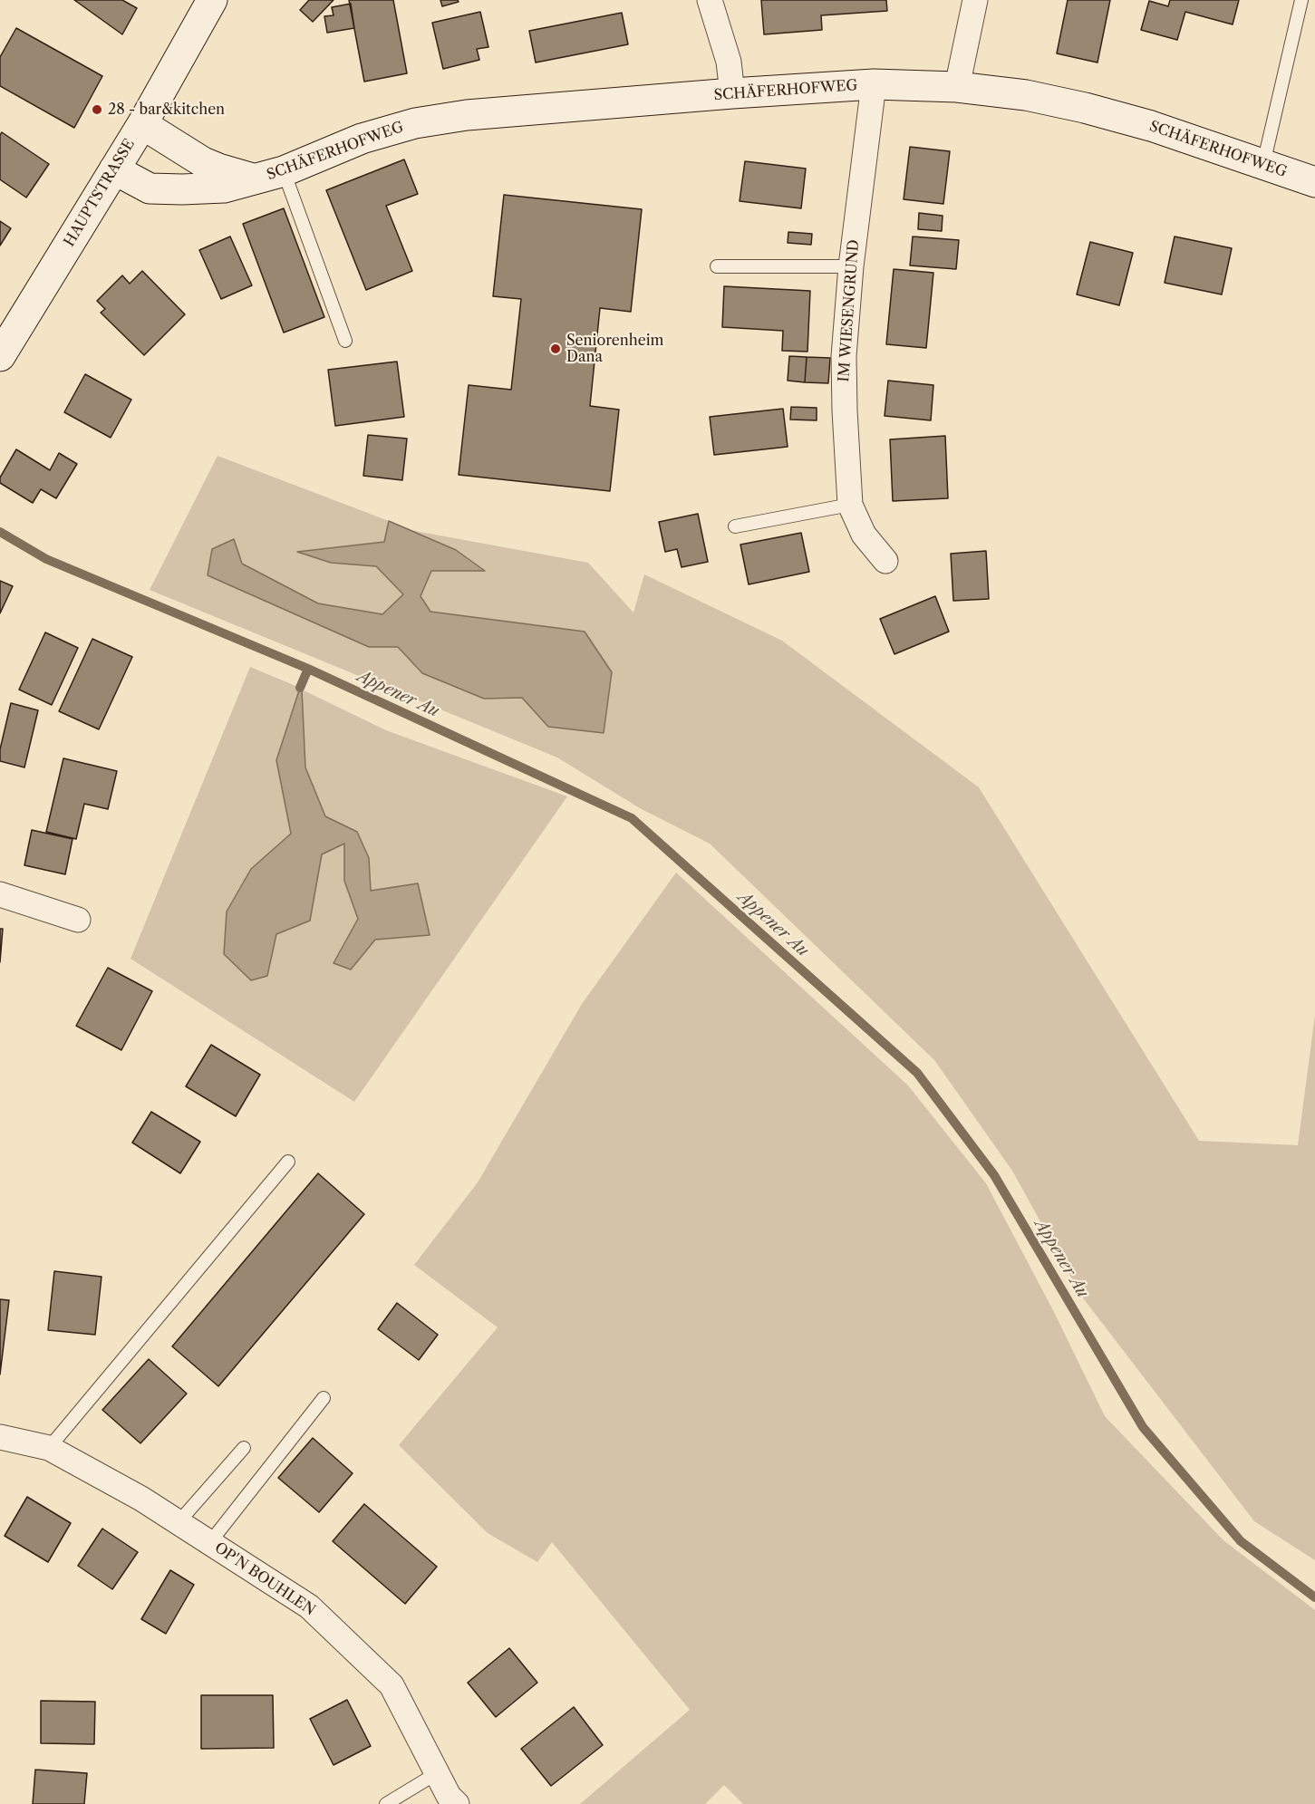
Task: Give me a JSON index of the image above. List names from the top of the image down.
{
  "streets": {
    "street": [
      "SCHÄFERHOFWEG",
      "HAUPTSTRASSE",
      "IM WIESENGRUND",
      "OP'N BOUHLEN"
    ]
  },
  "crossings": [
    ["SCHÄFERHOFWEG", "HAUPTSTRASSE"],
    ["SCHÄFERHOFWEG", "IM WIESENGRUND"]
  ],
  "water": ["Appener Au"],
  "places": ["28 - bar&kitchen", "Seniorenheim Dana"]
}
